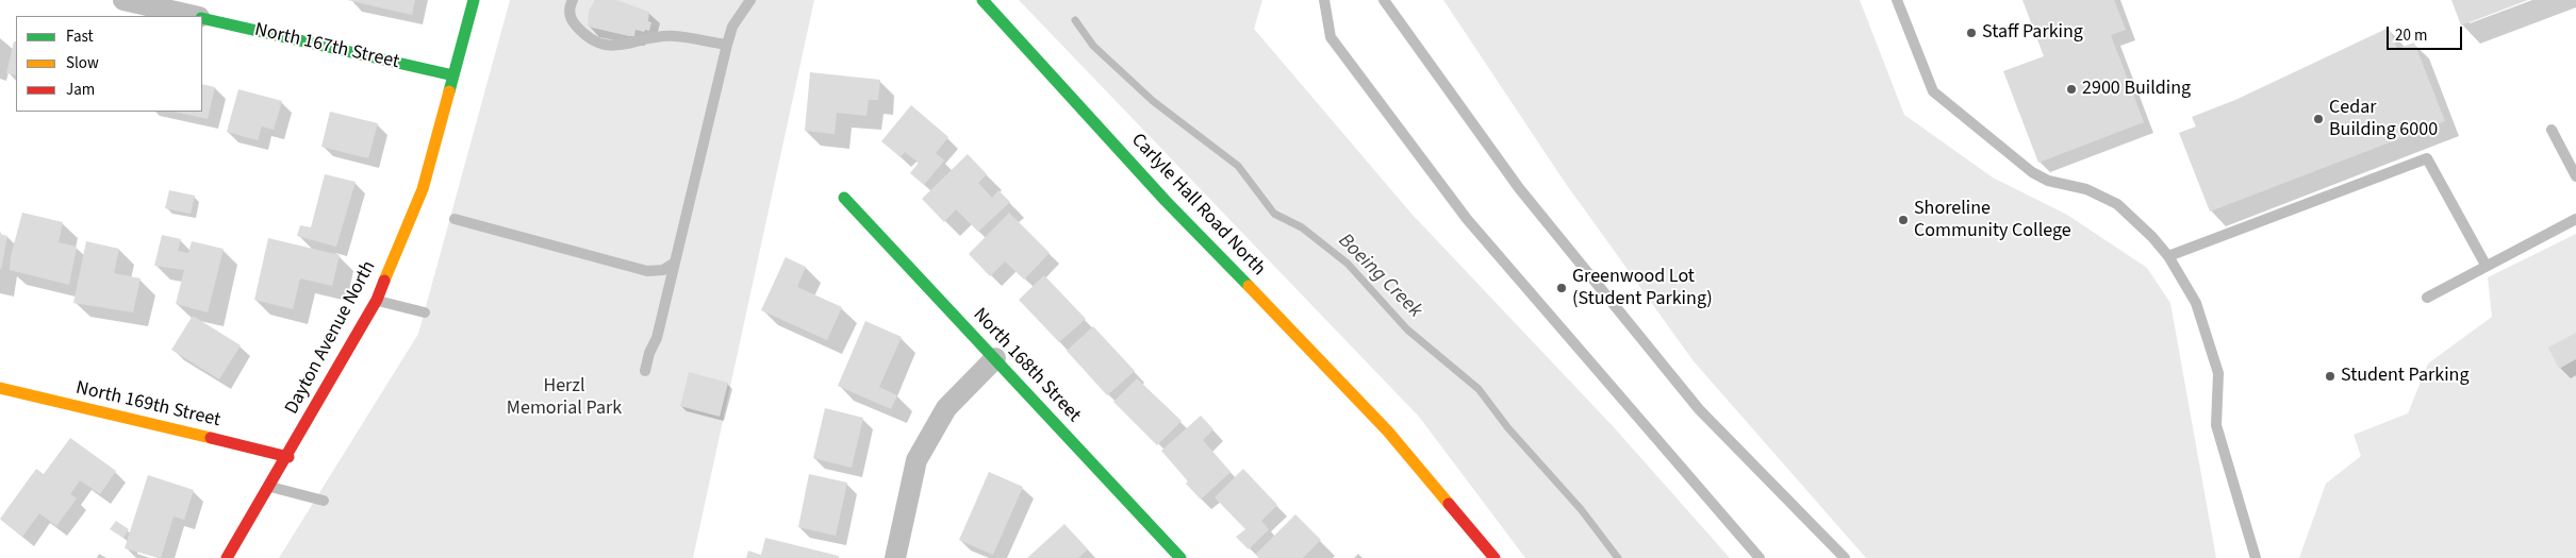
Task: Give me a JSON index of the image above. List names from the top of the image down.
{
  "streets": {
    "street": [
      "North 167th Street",
      "Carlyle Hall Road North",
      "Dayton Avenue North",
      "North 168th Street",
      "North 169th Street"
    ]
  },
  "crossings": [
    ["North 167th Street", "Dayton Avenue North"],
    ["Dayton Avenue North", "North 169th Street"]
  ],
  "water": ["Boeing Creek"],
  "parks": ["Herzl Memorial Park"],
  "places": [
    "Staff Parking",
    "2900 Building",
    "Cedar Building 6000",
    "Shoreline Community College",
    "Greenwood Lot (Student Parking)",
    "Student Parking"
  ],
  "legend": ["Fast", "Slow", "Jam"],
  "scale_bar": "20 m"
}
